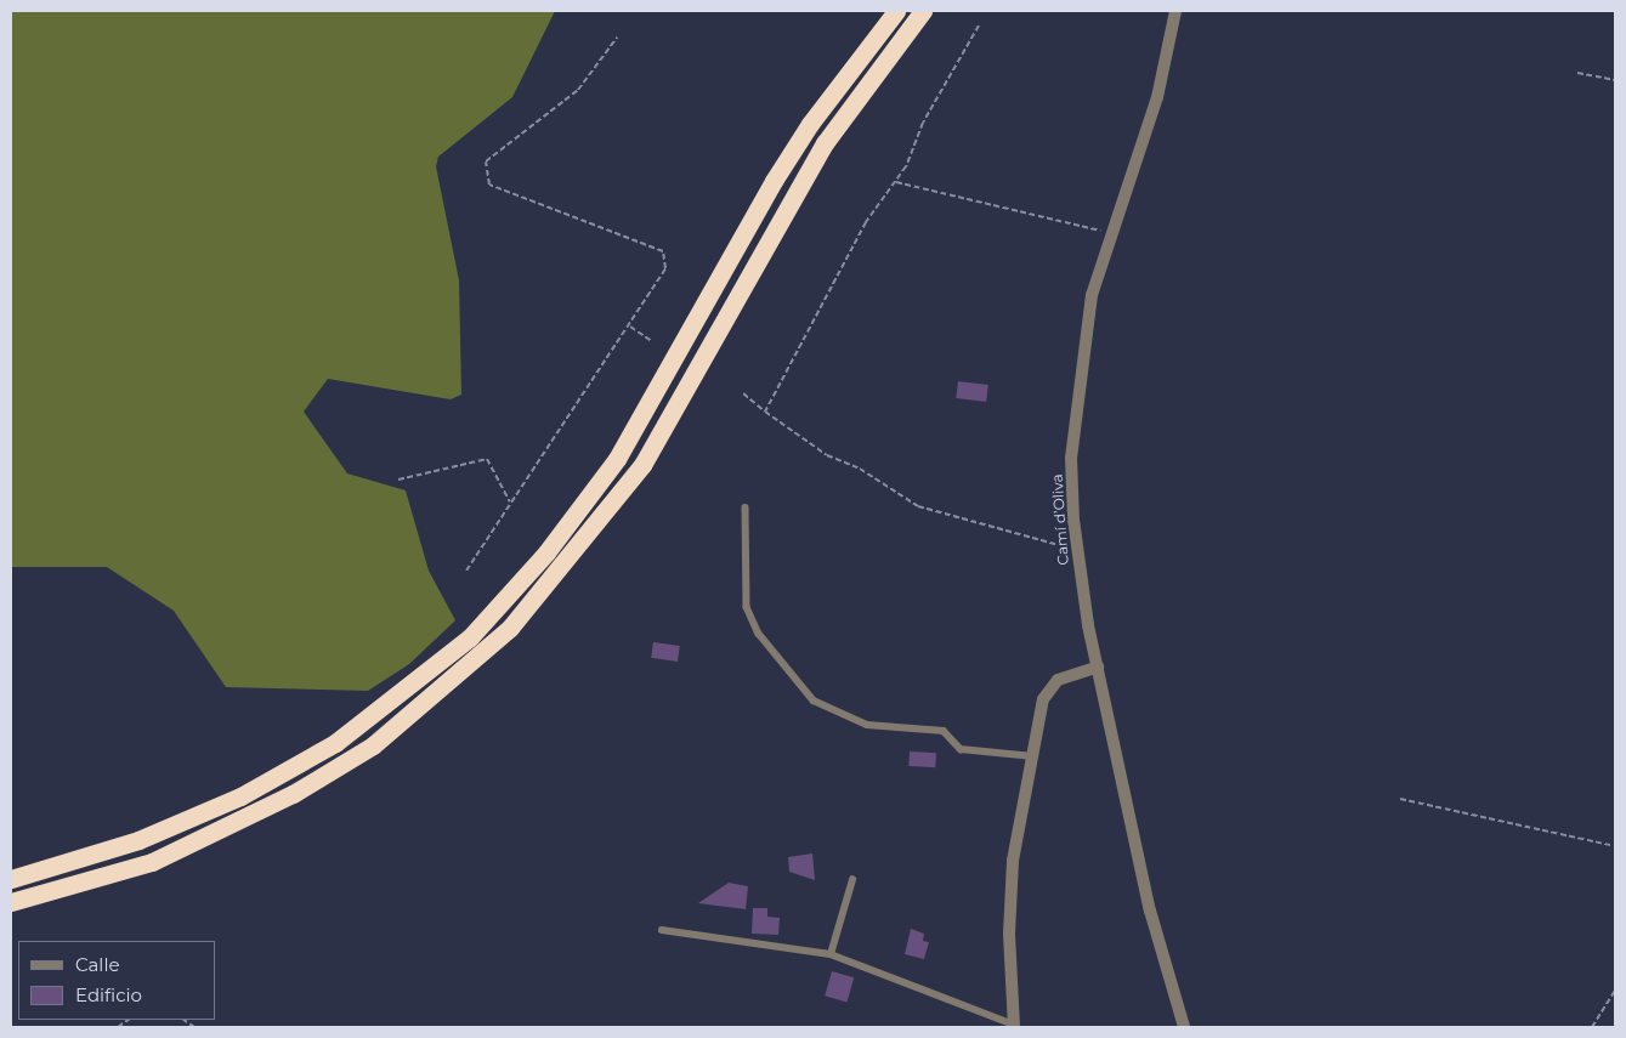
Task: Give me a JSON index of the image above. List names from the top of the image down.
{
  "streets": {
    "street": ["Camí d’Oliva"]
  },
  "legend": ["Calle", "Edificio"]
}
